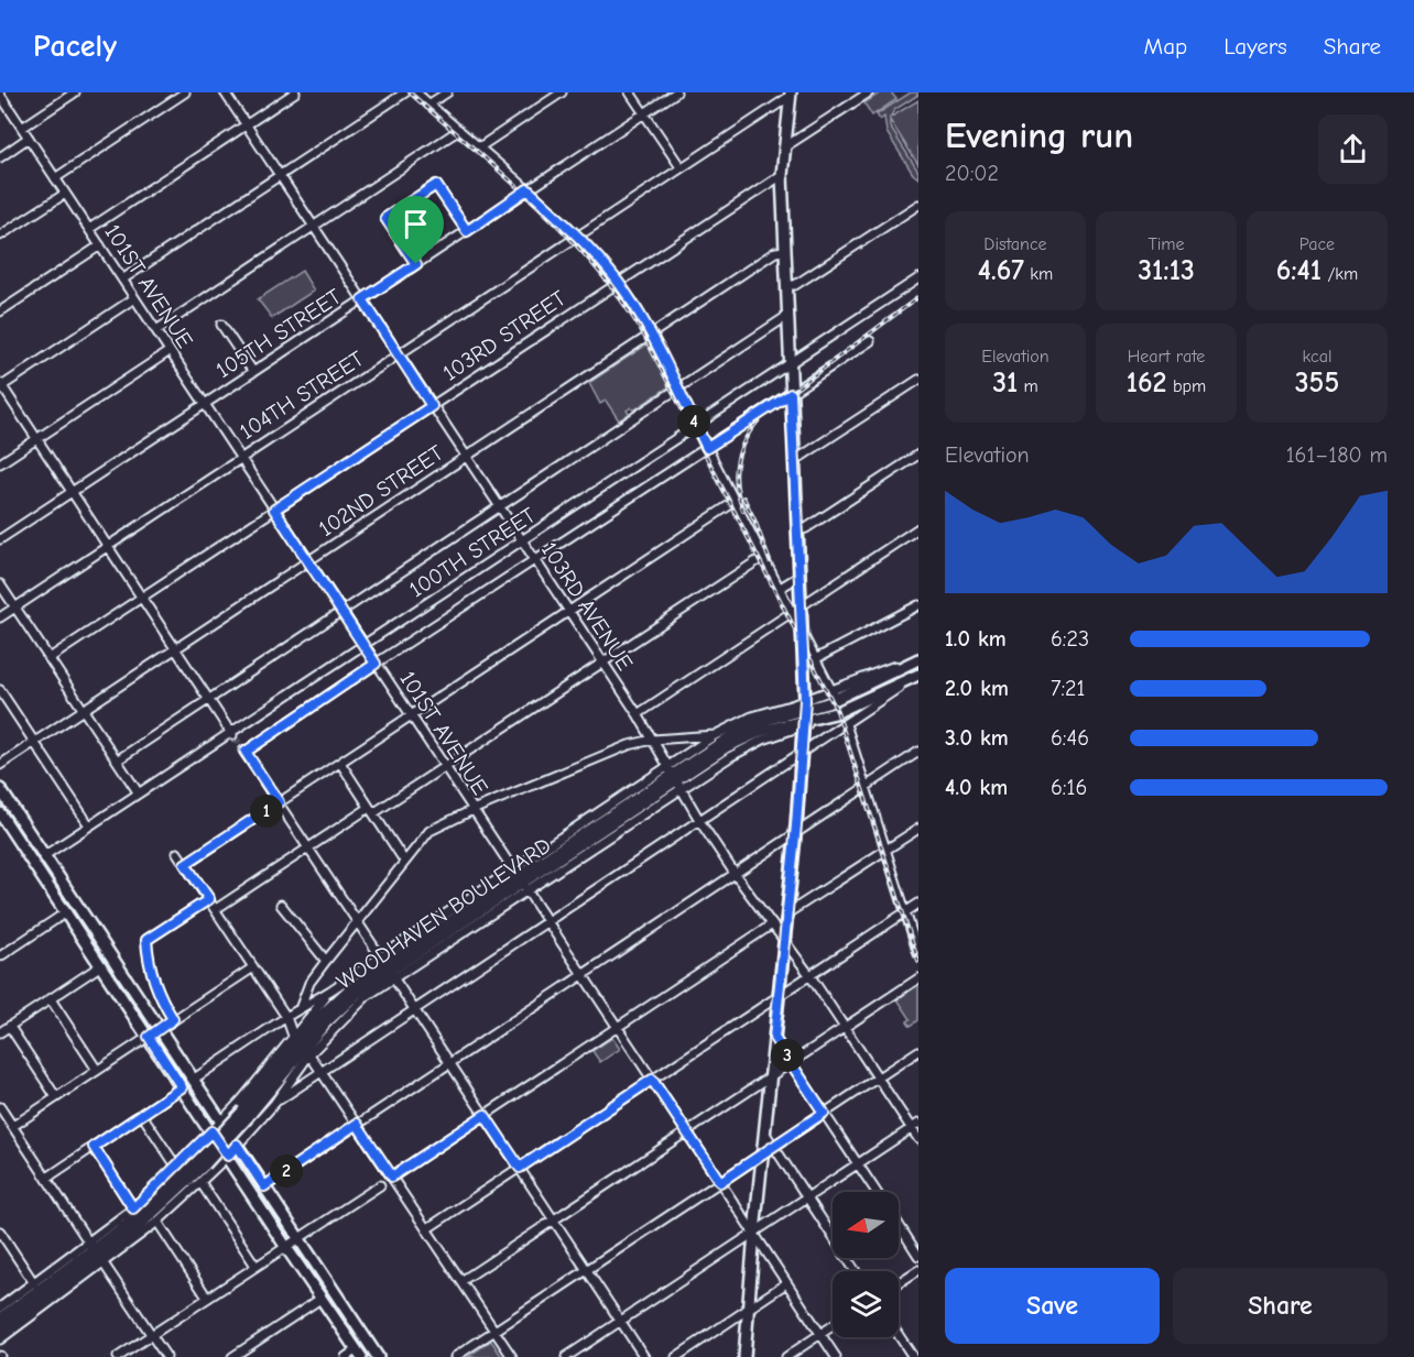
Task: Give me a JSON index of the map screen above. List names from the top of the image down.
{
  "streets": {
    "main road": ["WOODHAVEN BOULEVARD"],
    "street": [
      "101ST AVENUE",
      "105TH STREET",
      "103RD STREET",
      "104TH STREET",
      "102ND STREET",
      "100TH STREET",
      "103RD AVENUE"
    ]
  },
  "crossings": [
    ["101ST AVENUE", "105TH STREET"],
    ["101ST AVENUE", "103RD STREET"],
    ["101ST AVENUE", "104TH STREET"],
    ["101ST AVENUE", "102ND STREET"],
    ["101ST AVENUE", "100TH STREET"],
    ["101ST AVENUE", "WOODHAVEN BOULEVARD"],
    ["105TH STREET", "103RD AVENUE"],
    ["103RD STREET", "103RD AVENUE"],
    ["104TH STREET", "103RD AVENUE"],
    ["102ND STREET", "103RD AVENUE"],
    ["100TH STREET", "103RD AVENUE"],
    ["103RD AVENUE", "WOODHAVEN BOULEVARD"]
  ],
  "north": "left",
  "page": {
    "header": "Pacely",
    "nav": ["Map", "Layers", "Share"],
    "heading": ["Evening run", "20:02"],
    "stats": [
      ["Distance", "4.67 km"],
      ["Time", "31:13"],
      ["Pace", "6:41 /km"],
      ["Elevation", "31 m"],
      ["Heart rate", "162 bpm"],
      ["kcal", "355"]
    ],
    "pins": [
      "4",
      "1",
      "3",
      "2"
    ],
    "chart": ["Elevation", "161–180 m"],
    "list": [
      {
        "name": "1.0 km",
        "note": "6:23"
      },
      {
        "name": "2.0 km",
        "note": "7:21"
      },
      {
        "name": "3.0 km",
        "note": "6:46"
      },
      {
        "name": "4.0 km",
        "note": "6:16"
      }
    ],
    "buttons": ["Save", "Share"]
  }
}
